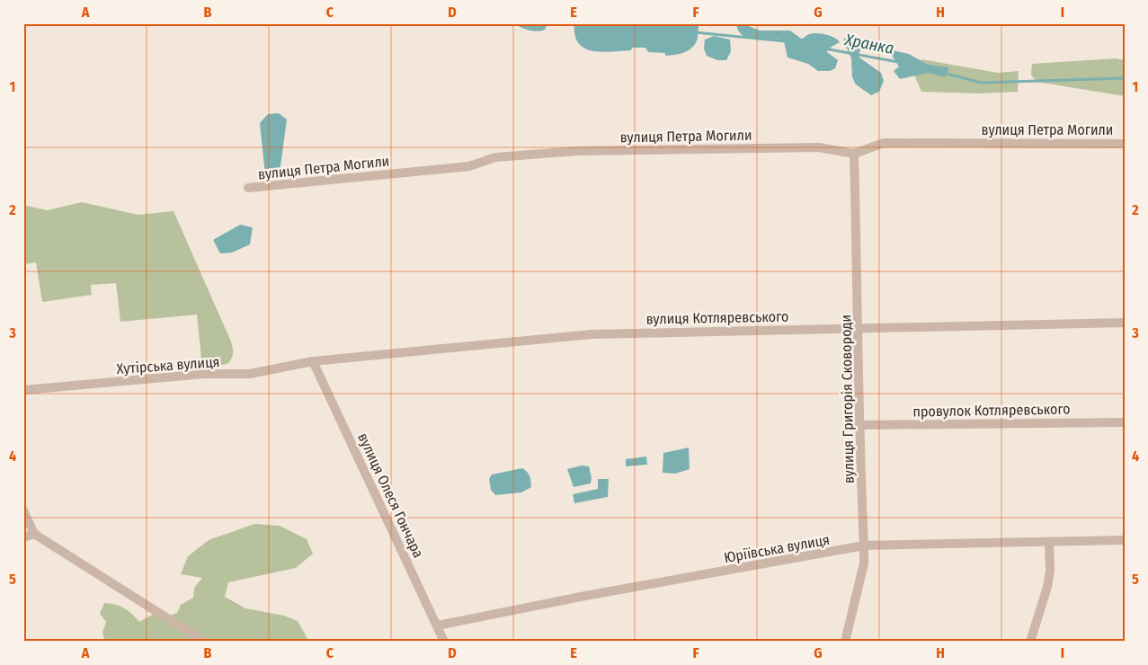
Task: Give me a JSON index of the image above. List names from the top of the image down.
{
  "streets": {
    "street": [
      "вулиця Петра Могили",
      "вулиця Котляревського",
      "Хутірська вулиця",
      "вулиця Григорія Сковороди",
      "провулок Котляревського",
      "вулиця Олеся Гончара",
      "Юріївська вулиця"
    ]
  },
  "crossings": [
    ["вулиця Петра Могили", "вулиця Григорія Сковороди"],
    ["вулиця Котляревського", "Хутірська вулиця"],
    ["вулиця Котляревського", "вулиця Григорія Сковороди"],
    ["вулиця Котляревського", "вулиця Олеся Гончара"],
    ["Хутірська вулиця", "вулиця Олеся Гончара"],
    ["вулиця Григорія Сковороди", "провулок Котляревського"],
    ["вулиця Григорія Сковороди", "Юріївська вулиця"],
    ["вулиця Олеся Гончара", "Юріївська вулиця"]
  ],
  "water": ["Хранка"],
  "grid": {
    "columns": [
      "A",
      "B",
      "C",
      "D",
      "E",
      "F",
      "G",
      "H",
      "I"
    ],
    "rows": [
      "1",
      "2",
      "3",
      "4",
      "5"
    ]
  }
}
